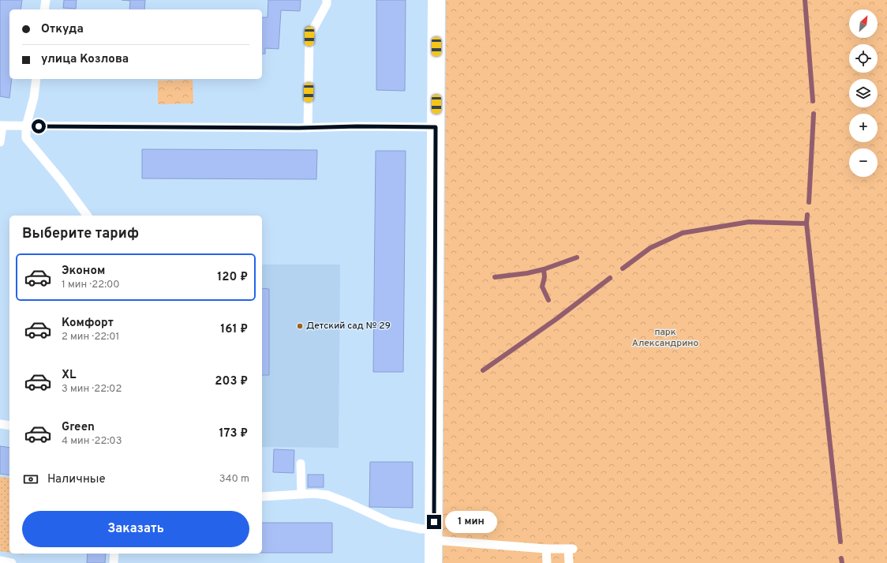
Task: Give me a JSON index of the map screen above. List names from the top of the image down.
{
  "parks": ["парк Александрино"],
  "places": ["Детский сад № 29"],
  "north": "top right",
  "page": {
    "map_buttons": ["+", "−"],
    "banner": ["Откуда", "улица Козлова"],
    "heading": "Выберите тариф",
    "list": [
      {
        "name": "Эконом",
        "note": "1 мин · 22:00",
        "value": "120 ₽"
      },
      {
        "name": "Комфорт",
        "note": "2 мин · 22:01",
        "value": "161 ₽"
      },
      {
        "name": "XL",
        "note": "3 мин · 22:02",
        "value": "203 ₽"
      },
      {
        "name": "Green",
        "note": "4 мин · 22:03",
        "value": "173 ₽"
      }
    ],
    "pay": ["Наличные", "340 m"],
    "buttons": "Заказать",
    "bubble": "1 мин"
  }
}
